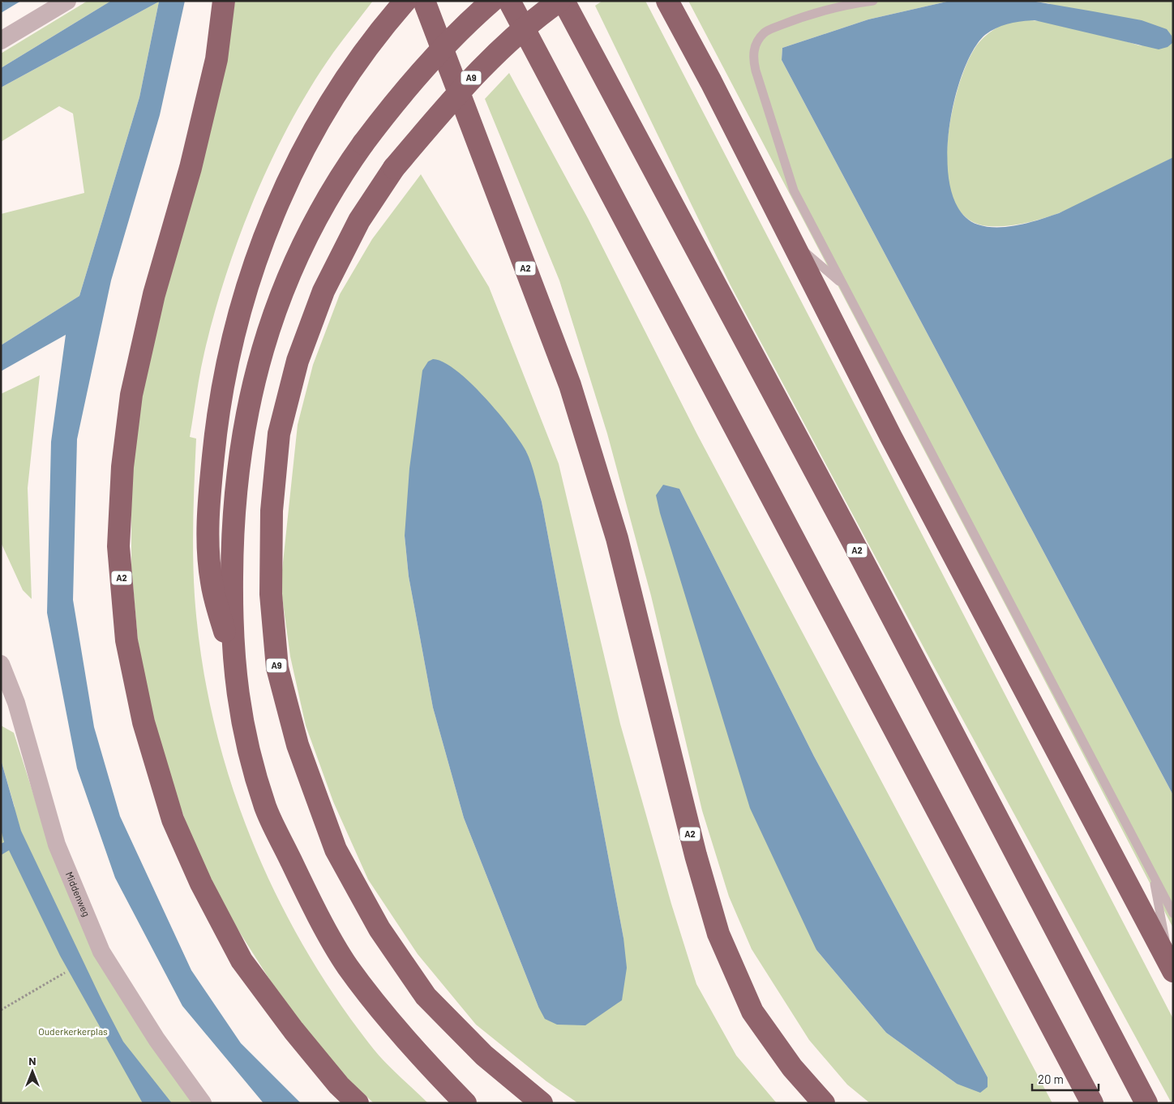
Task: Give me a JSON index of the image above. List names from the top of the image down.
{
  "streets": {
    "highway": ["A9", "A2"],
    "street": ["Middenweg"]
  },
  "parks": ["Ouderkerkerplas"],
  "scale_bar": "20 m",
  "north": "top"
}
